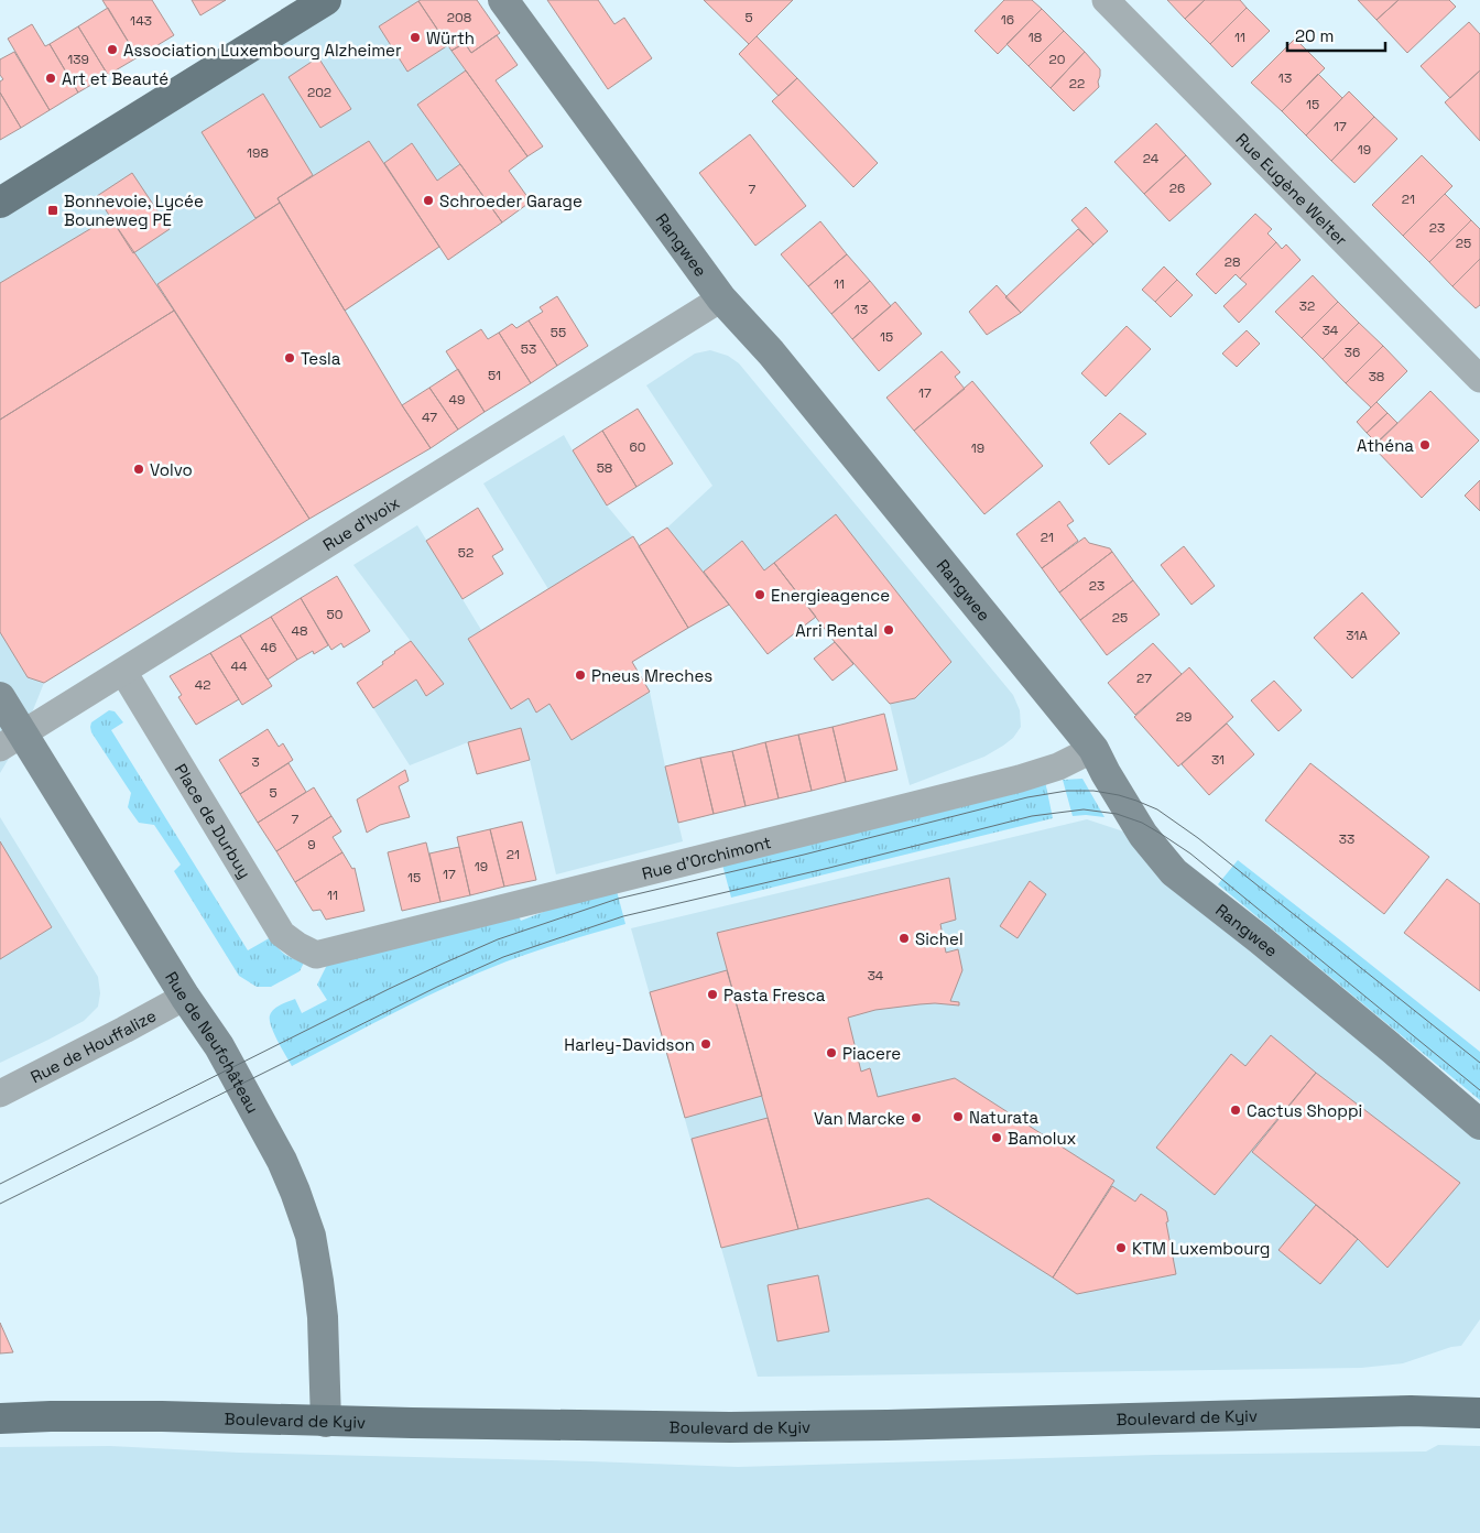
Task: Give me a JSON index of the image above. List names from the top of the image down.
{
  "streets": {
    "main road": ["Boulevard de Kyiv"],
    "street": [
      "Rue Eugène Welter",
      "Rangwee",
      "Rue d'Ivoix",
      "Place de Durbuy",
      "Rue d'Orchimont",
      "Rue de Neufchâteau",
      "Rue de Houffalize"
    ]
  },
  "crossings": [
    ["Rangwee", "Rue d'Ivoix"],
    ["Rangwee", "Rue d'Orchimont"],
    ["Rue d'Ivoix", "Place de Durbuy"],
    ["Rue d'Ivoix", "Rue de Neufchâteau"],
    ["Place de Durbuy", "Rue d'Orchimont"],
    ["Rue de Neufchâteau", "Rue de Houffalize"],
    ["Rue de Neufchâteau", "Boulevard de Kyiv"]
  ],
  "places": {
    "other": [
      "Würth",
      "Association Luxembourg Alzheimer",
      "Art et Beauté",
      "Schroeder Garage",
      "Tesla",
      "Athéna",
      "Volvo",
      "Energieagence",
      "Arri Rental",
      "Pneus Mreches",
      "Sichel",
      "Pasta Fresca",
      "Harley-Davidson",
      "Piacere",
      "Cactus Shoppi",
      "Naturata",
      "Van Marcke",
      "Bamolux",
      "KTM Luxembourg"
    ],
    "transit": ["Bonnevoie, Lycée Bouneweg PE"]
  },
  "house_numbers": [
    "208",
    "5",
    "16",
    "143",
    "18",
    "11",
    "139",
    "20",
    "13",
    "22",
    "202",
    "15",
    "17",
    "19",
    "198",
    "24",
    "26",
    "7",
    "21",
    "23",
    "25",
    "28",
    "11",
    "32",
    "13",
    "34",
    "55",
    "15",
    "53",
    "36",
    "51",
    "38",
    "17",
    "49",
    "47",
    "60",
    "19",
    "58",
    "21",
    "52",
    "23",
    "50",
    "25",
    "48",
    "31A",
    "46",
    "44",
    "27",
    "42",
    "29",
    "31",
    "3",
    "5",
    "7",
    "33",
    "9",
    "21",
    "19",
    "17",
    "15",
    "11",
    "34"
  ],
  "scale_bar": "20 m"
}
